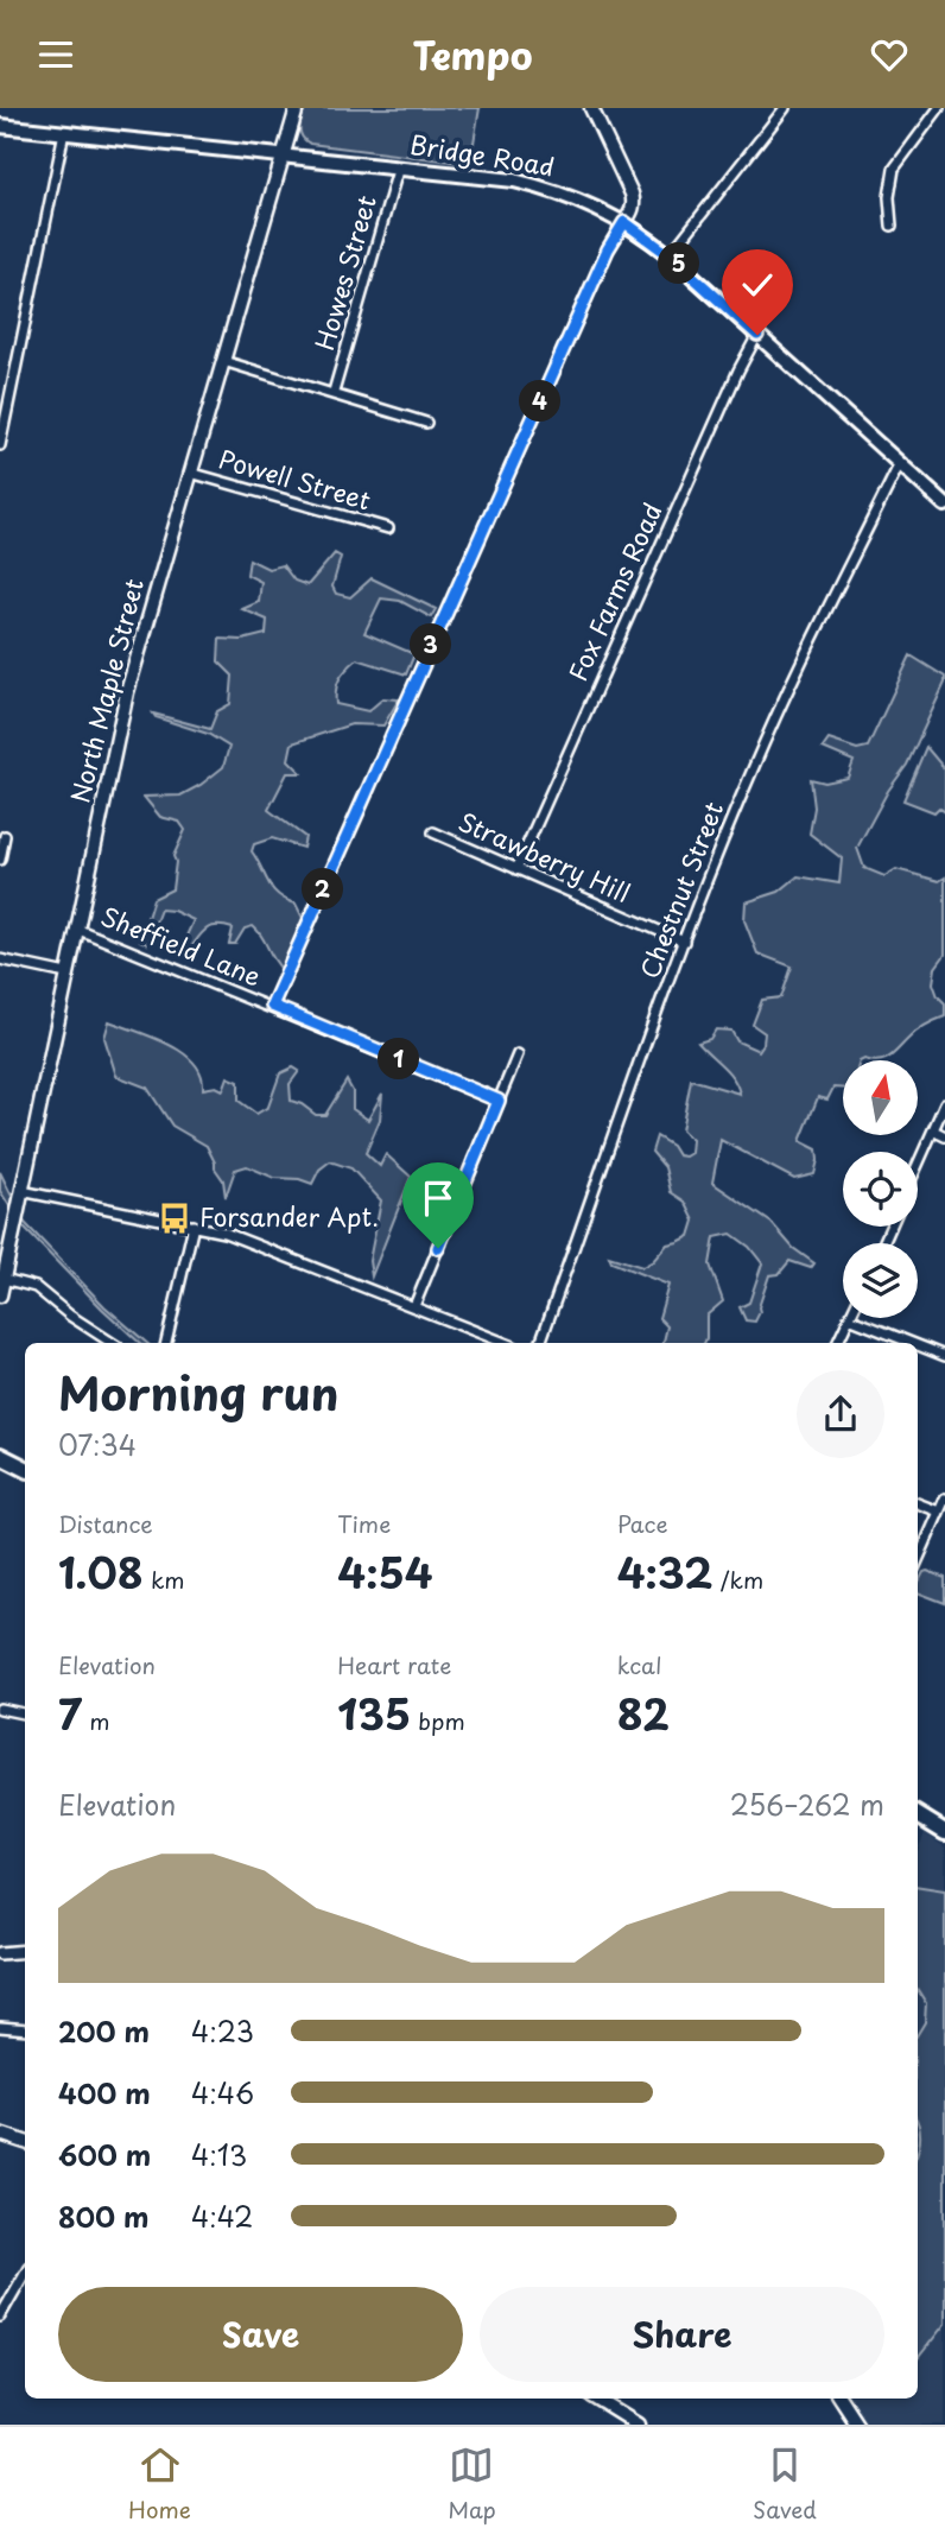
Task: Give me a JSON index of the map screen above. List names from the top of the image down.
{
  "streets": {
    "main road": ["Bridge Road", "North Maple Street"],
    "street": [
      "Howes Street",
      "Powell Street",
      "Fox Farms Road",
      "Strawberry Hill",
      "Chestnut Street",
      "Sheffield Lane"
    ]
  },
  "crossings": [
    ["Bridge Road", "Howes Street"],
    ["Bridge Road", "Fox Farms Road"],
    ["Bridge Road", "North Maple Street"],
    ["Bridge Road", "Chestnut Street"],
    ["Powell Street", "North Maple Street"],
    ["Fox Farms Road", "Strawberry Hill"],
    ["North Maple Street", "Sheffield Lane"],
    ["Strawberry Hill", "Chestnut Street"]
  ],
  "places": {
    "bus stop": ["Forsander Apt."]
  },
  "north": "top",
  "page": {
    "header": "Tempo",
    "pins": [
      "5",
      "4",
      "3",
      "2",
      "1"
    ],
    "heading": ["Morning run", "07:34"],
    "stats": [
      ["Distance", "1.08 km"],
      ["Time", "4:54"],
      ["Pace", "4:32 /km"],
      ["Elevation", "7 m"],
      ["Heart rate", "135 bpm"],
      ["kcal", "82"]
    ],
    "chart": ["Elevation", "256–262 m"],
    "list": [
      {
        "name": "200 m",
        "note": "4:23"
      },
      {
        "name": "400 m",
        "note": "4:46"
      },
      {
        "name": "600 m",
        "note": "4:13"
      },
      {
        "name": "800 m",
        "note": "4:42"
      }
    ],
    "buttons": ["Save", "Share"],
    "tabs": ["Home", "Map", "Saved"]
  }
}
